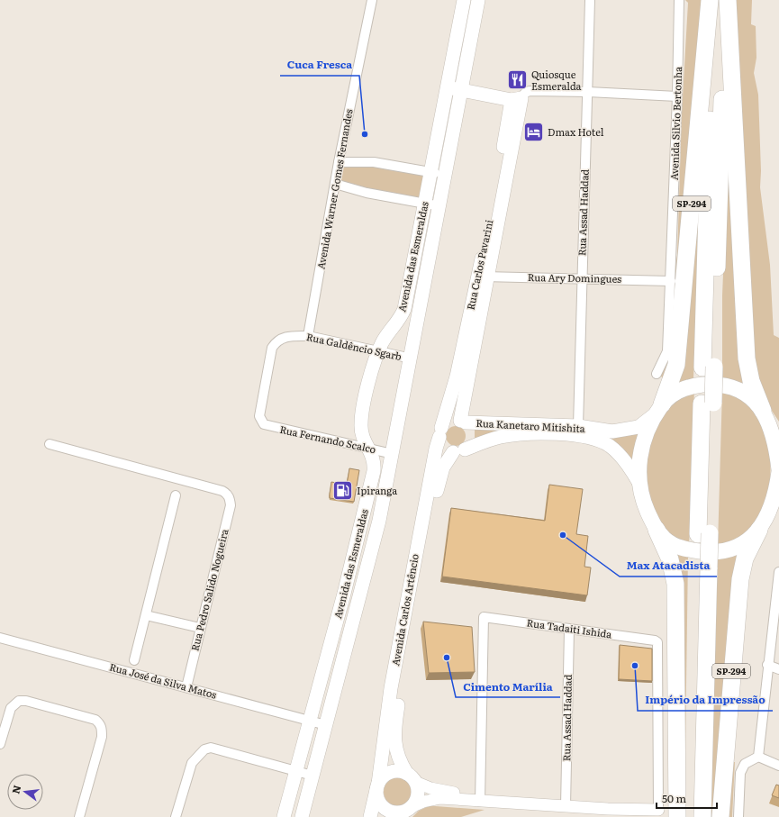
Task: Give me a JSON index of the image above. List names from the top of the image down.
{
  "streets": {
    "highway": ["SP-294"],
    "main road": [
      "Avenida das Esmeraldas",
      "Rua Carlos Pavarini",
      "Rua Kanetaro Mitishita",
      "Avenida Carlos Artêncio"
    ],
    "street": [
      "Avenida Silvio Bertonha",
      "Avenida Warner Gomes Fernandes",
      "Rua Assad Haddad",
      "Rua Ary Domingues",
      "Rua Galdêncio Sgarb",
      "Rua Fernando Scalco",
      "Rua Pedro Salido Nogueira",
      "Rua Tadaiti Ishida",
      "Rua José da Silva Matos"
    ]
  },
  "crossings": [
    ["Avenida Silvio Bertonha", "Rua Ary Domingues"],
    ["Avenida Warner Gomes Fernandes", "Rua Galdêncio Sgarb"],
    ["SP-294", "Rua Kanetaro Mitishita"],
    ["Rua Assad Haddad", "Rua Ary Domingues"],
    ["Rua Assad Haddad", "Rua Kanetaro Mitishita"],
    ["Rua Assad Haddad", "Rua Tadaiti Ishida"],
    ["Avenida das Esmeraldas", "Rua Galdêncio Sgarb"],
    ["Avenida das Esmeraldas", "Rua Fernando Scalco"],
    ["Avenida das Esmeraldas", "Rua José da Silva Matos"],
    ["Rua Carlos Pavarini", "Rua Ary Domingues"],
    ["Rua Carlos Pavarini", "Rua Kanetaro Mitishita"],
    ["Rua Carlos Pavarini", "Avenida Carlos Artêncio"],
    ["Rua Galdêncio Sgarb", "Rua Fernando Scalco"],
    ["Rua Kanetaro Mitishita", "Avenida Carlos Artêncio"],
    ["Rua Pedro Salido Nogueira", "Rua José da Silva Matos"]
  ],
  "places": {
    "restaurant": ["Quiosque Esmeralda"],
    "hotel": ["Dmax Hotel"],
    "other": [
      "Cuca Fresca",
      "Max Atacadista",
      "Cimento Marília",
      "Império da Impressão"
    ],
    "fuel station": ["Ipiranga"]
  },
  "scale_bar": "50 m",
  "north": "left"
}
